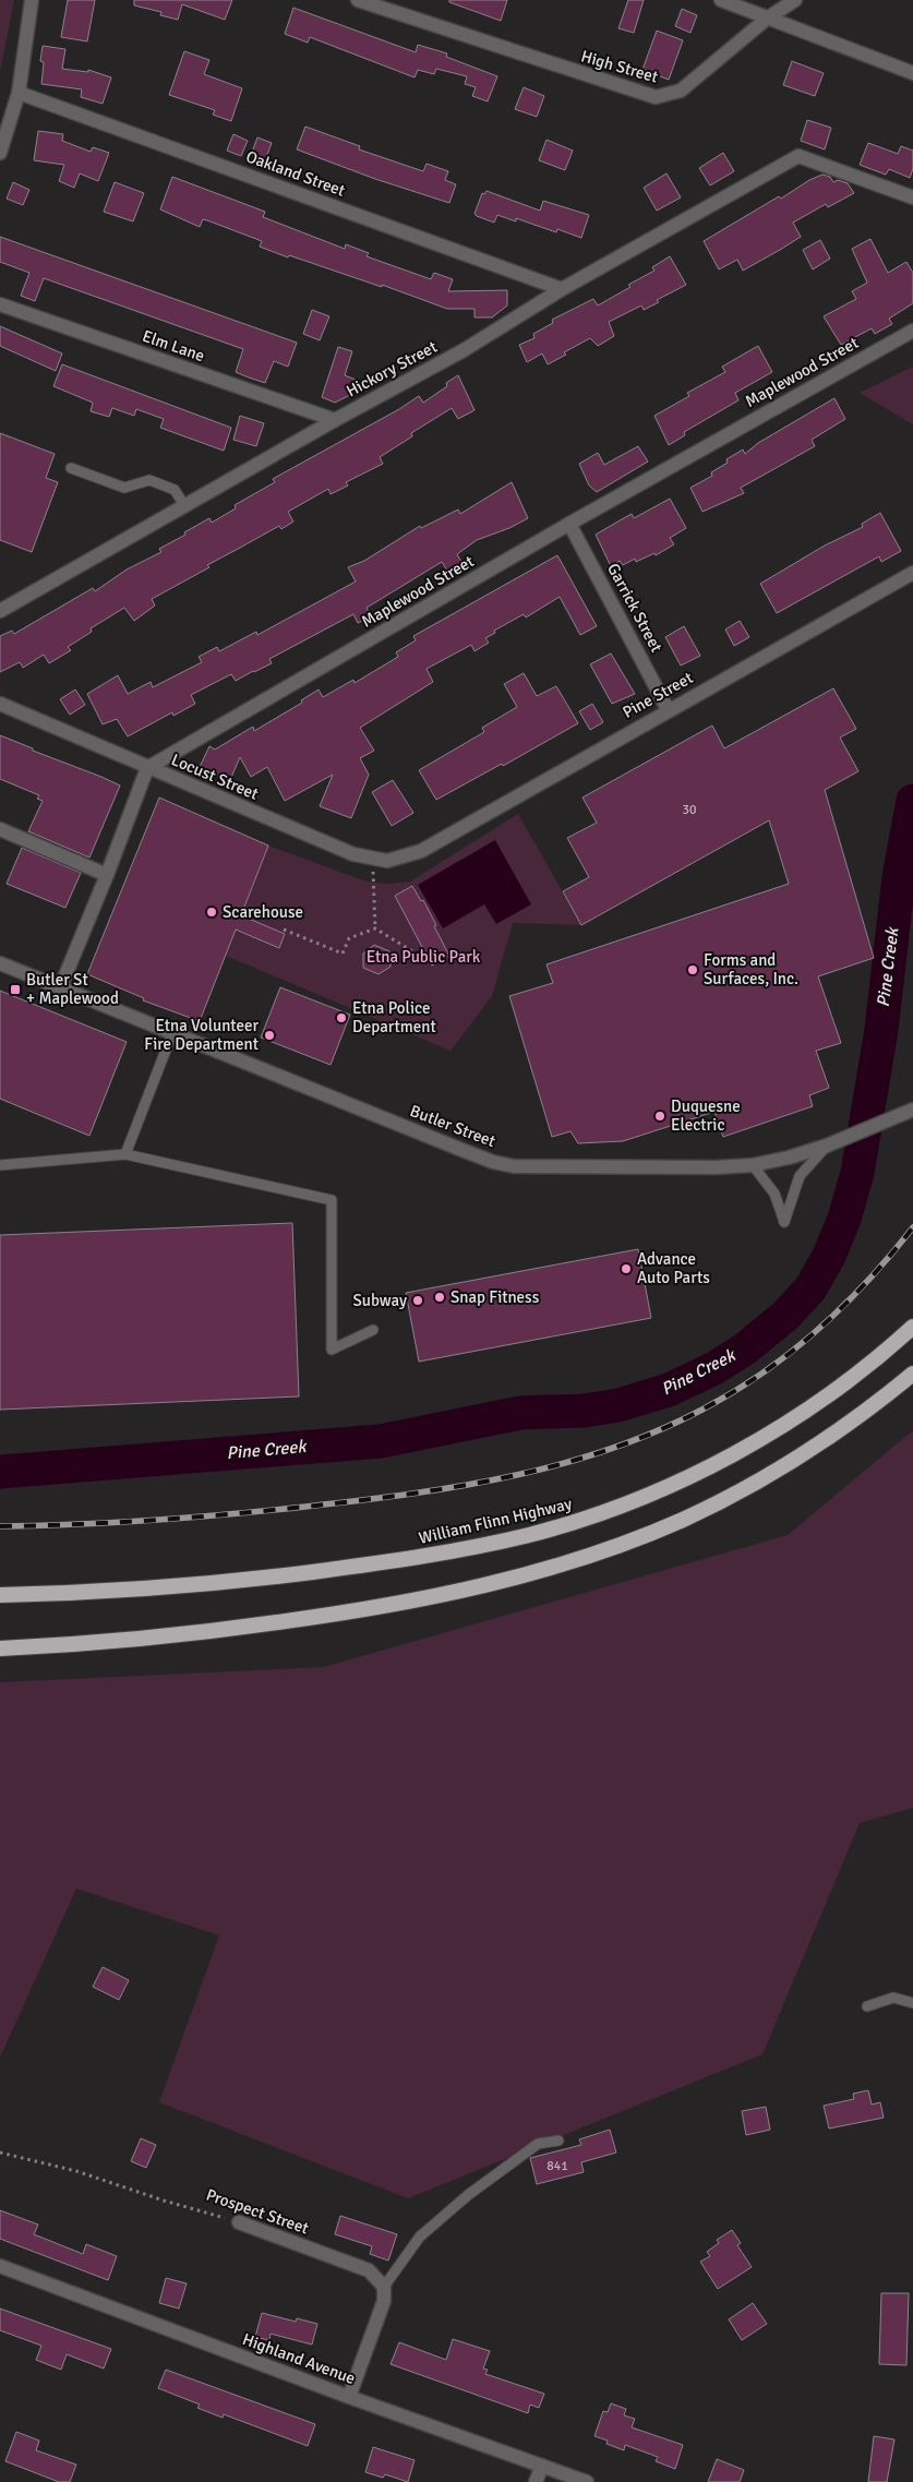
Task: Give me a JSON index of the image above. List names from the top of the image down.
{
  "streets": {
    "highway": ["William Flinn Highway"],
    "street": [
      "High Street",
      "Oakland Street",
      "Elm Lane",
      "Hickory Street",
      "Maplewood Street",
      "Garrick Street",
      "Pine Street",
      "Locust Street",
      "Butler Street",
      "Prospect Street",
      "Highland Avenue"
    ]
  },
  "crossings": [
    ["Oakland Street", "Hickory Street"],
    ["Elm Lane", "Hickory Street"],
    ["Maplewood Street", "Garrick Street"],
    ["Maplewood Street", "Locust Street"],
    ["Garrick Street", "Pine Street"],
    ["Pine Street", "Locust Street"]
  ],
  "water": ["Pine Creek"],
  "parks": ["Etna Public Park"],
  "places": {
    "other": [
      "Scarehouse",
      "Forms and Surfaces, Inc.",
      "Etna Police Department",
      "Etna Volunteer Fire Department",
      "Duquesne Electric",
      "Advance Auto Parts",
      "Snap Fitness",
      "Subway"
    ],
    "transit": ["Butler St + Maplewood"]
  },
  "house_numbers": ["30", "841"]
}
